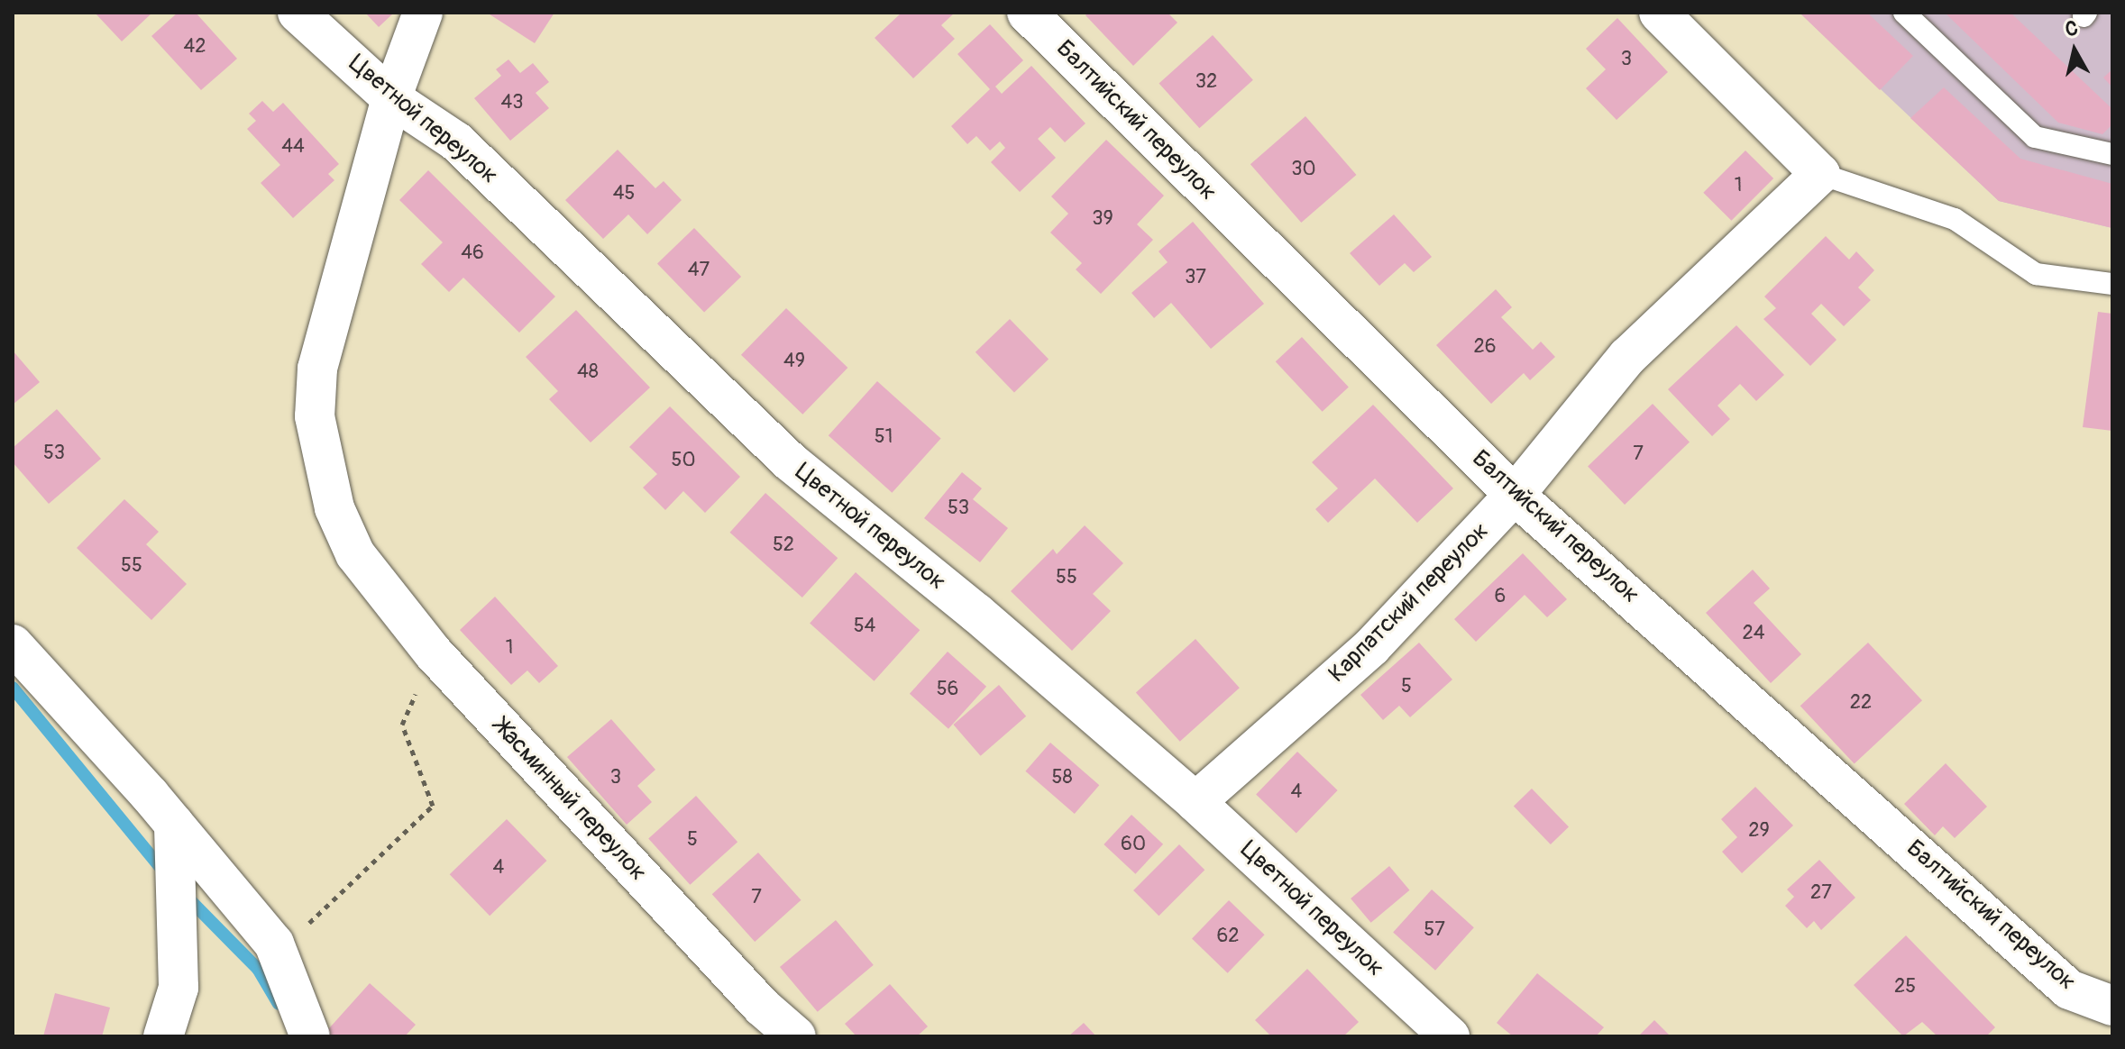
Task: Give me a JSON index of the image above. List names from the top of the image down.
{
  "streets": {
    "street": [
      "Цветной переулок",
      "Балтийский переулок",
      "Карпатский переулок",
      "Жасминный переулок"
    ]
  },
  "crossings": [
    ["Цветной переулок", "Карпатский переулок"],
    ["Цветной переулок", "Жасминный переулок"],
    ["Балтийский переулок", "Карпатский переулок"]
  ],
  "house_numbers": [
    "42",
    "3",
    "32",
    "43",
    "44",
    "30",
    "1",
    "45",
    "39",
    "46",
    "47",
    "37",
    "26",
    "49",
    "48",
    "51",
    "53",
    "7",
    "50",
    "53",
    "52",
    "55",
    "55",
    "6",
    "54",
    "24",
    "1",
    "5",
    "56",
    "22",
    "3",
    "58",
    "4",
    "29",
    "5",
    "60",
    "4",
    "27",
    "7",
    "57",
    "62",
    "25"
  ],
  "north": "top"
}
